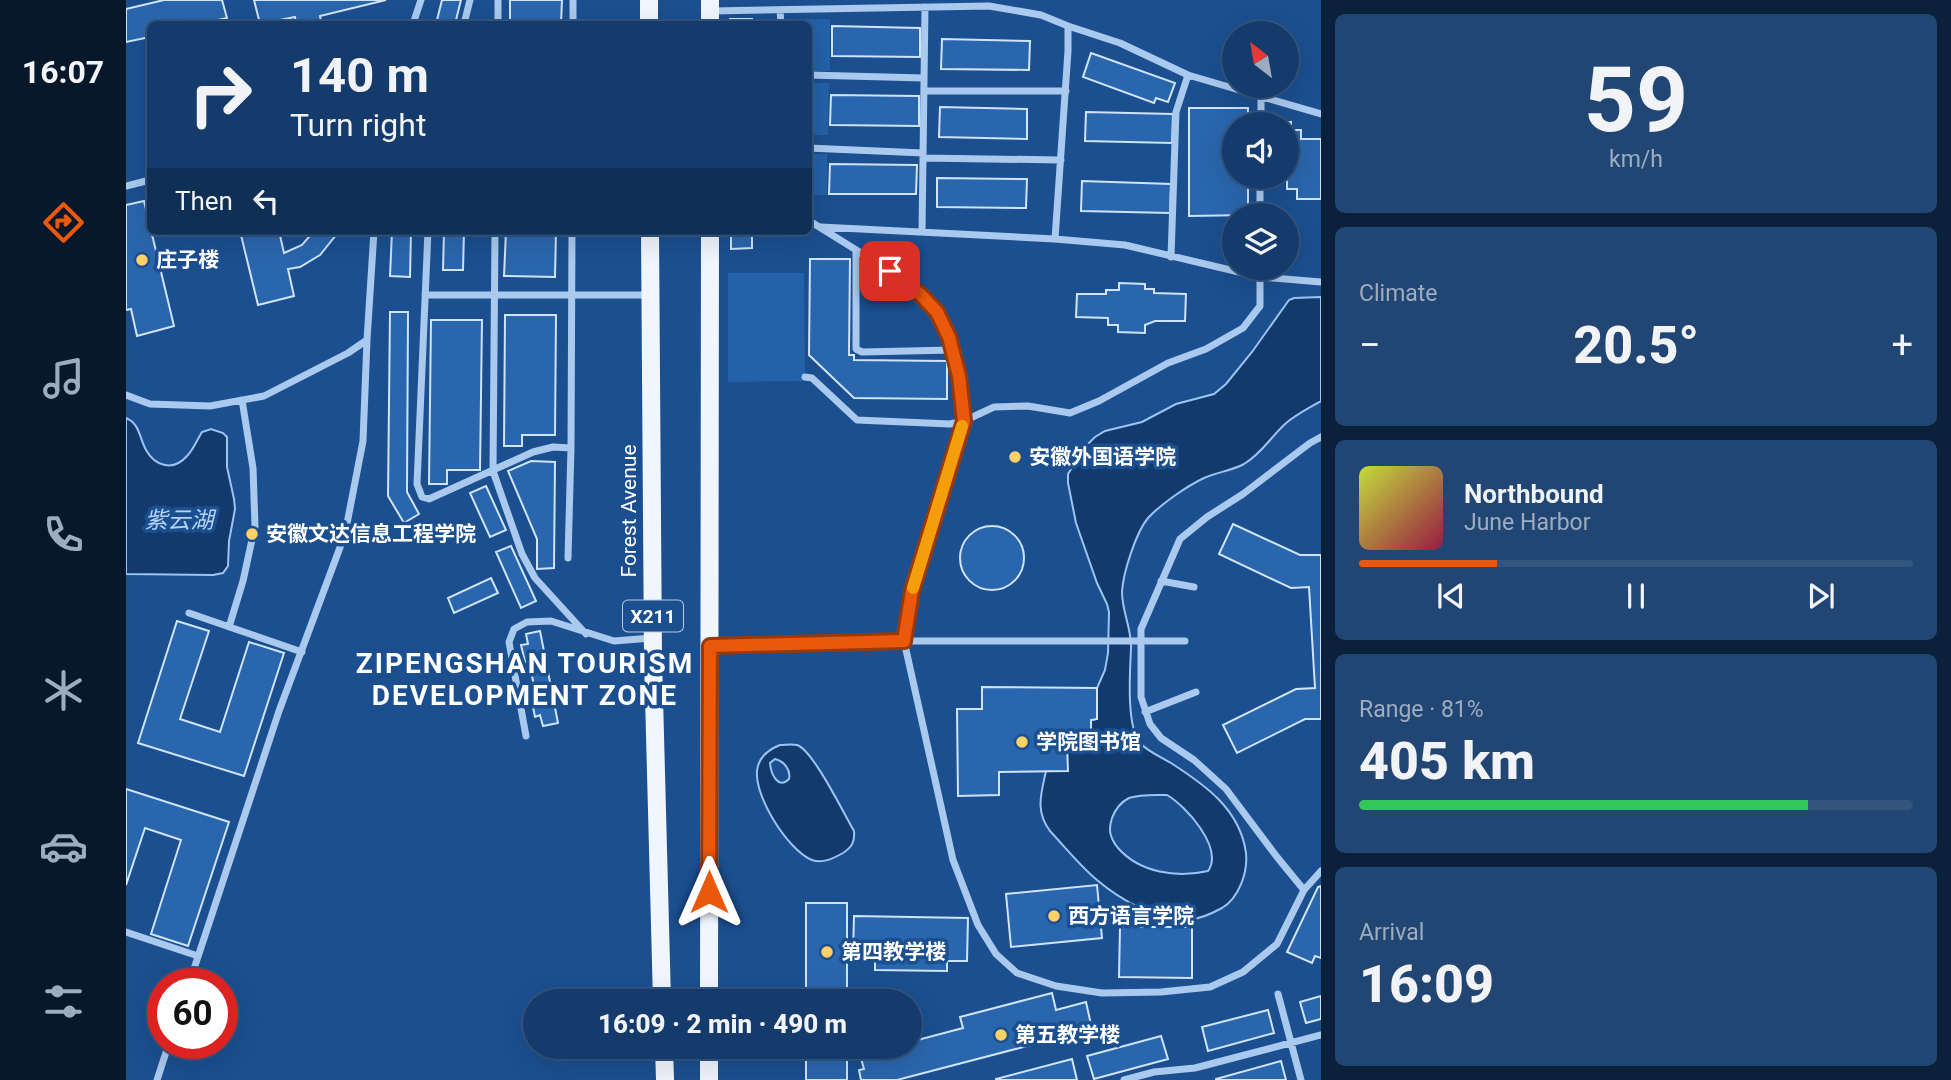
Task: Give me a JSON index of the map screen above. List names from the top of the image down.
{
  "streets": {
    "main road": ["Forest Avenue", "X211"]
  },
  "districts": ["ZIPENGSHAN TOURISM DEVELOPMENT ZONE"],
  "water": ["紫云湖"],
  "places": [
    "庄子楼",
    "安徽外国语学院",
    "安徽文达信息工程学院",
    "学院图书馆",
    "西方语言学院",
    "第四教学楼",
    "第五教学楼"
  ],
  "north": "top left",
  "page": {
    "tabs": "16:07",
    "tile": [
      ["59", "km/h"],
      "Climate",
      ["Range · 81%", "405 km"],
      ["Arrival", "16:09"]
    ],
    "turn": ["140 m", "Turn right"],
    "then": "Then",
    "heat": ["−", "20.5°", "+"],
    "song": ["Northbound", "June Harbor"],
    "limit": "60",
    "trip": "16:09 · 2 min · 490 m"
  }
}
